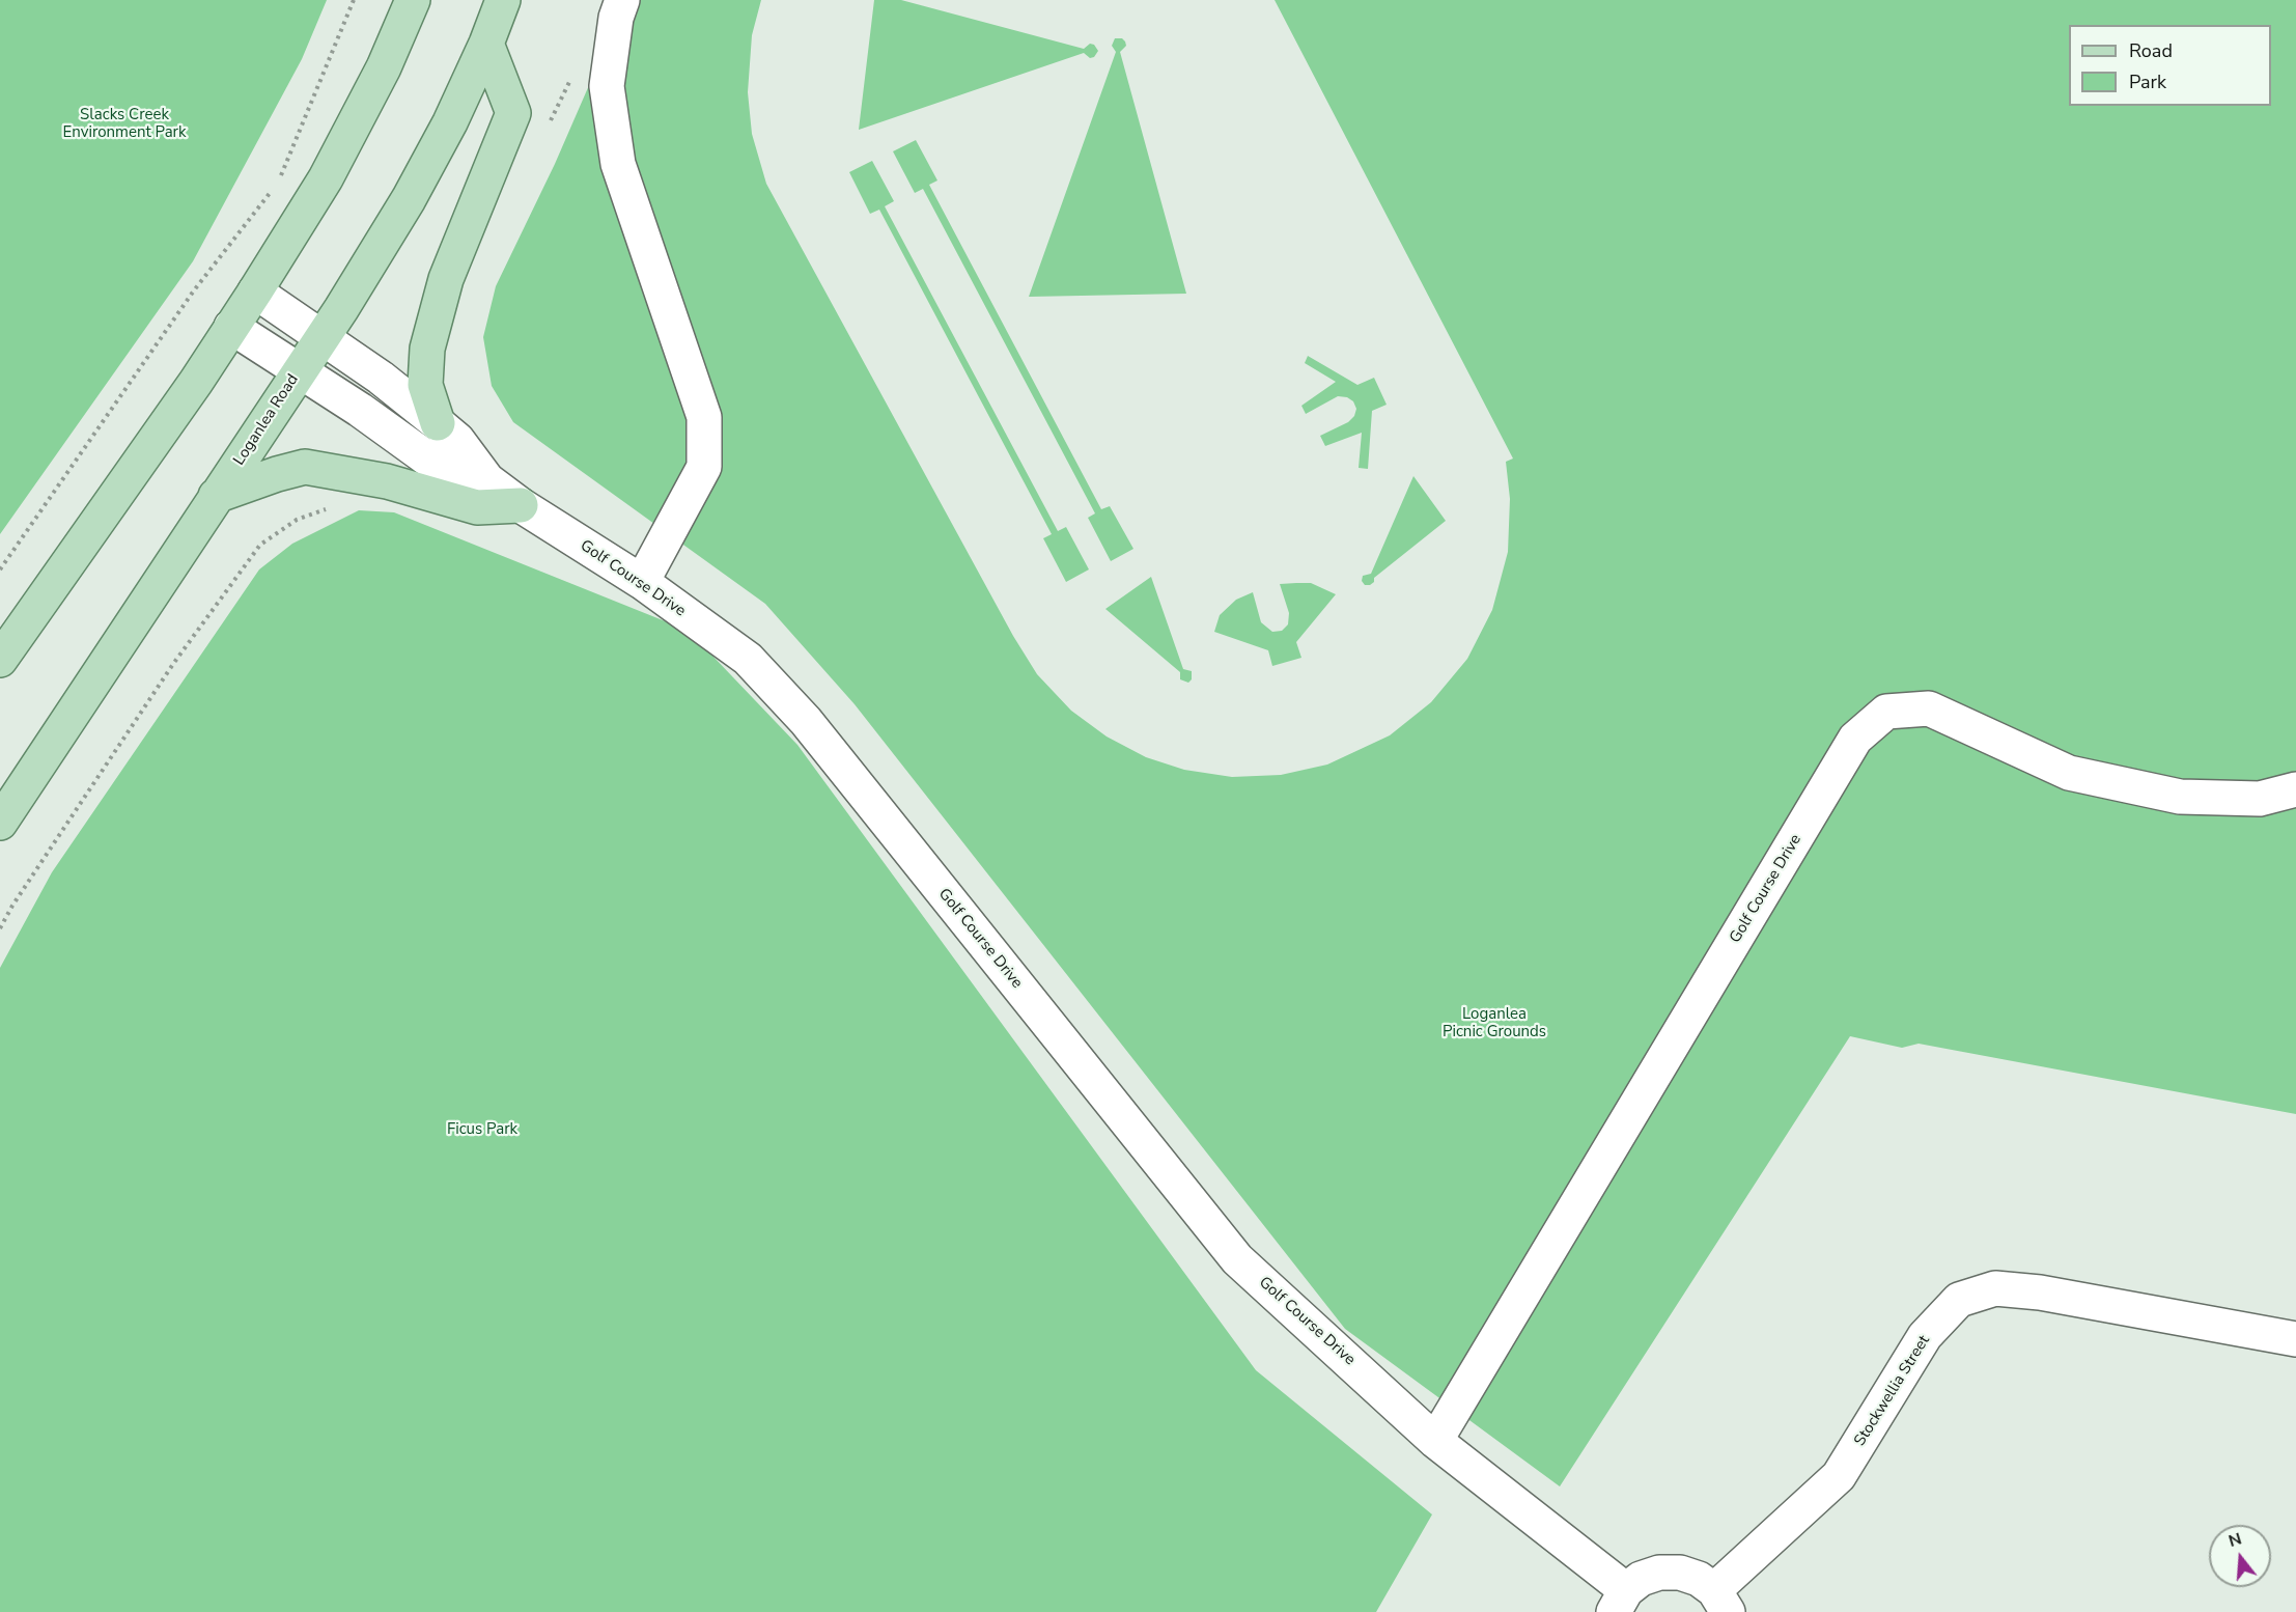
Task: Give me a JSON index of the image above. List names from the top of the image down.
{
  "streets": {
    "main road": ["Loganlea Road"],
    "street": ["Golf Course Drive", "Stockwellia Street"]
  },
  "crossings": [
    ["Loganlea Road", "Golf Course Drive"],
    ["Golf Course Drive", "Stockwellia Street"]
  ],
  "parks": ["Slacks Creek Environment Park", "Loganlea Picnic Grounds", "Ficus Park"],
  "legend": ["Road", "Park"],
  "north": "top"
}
